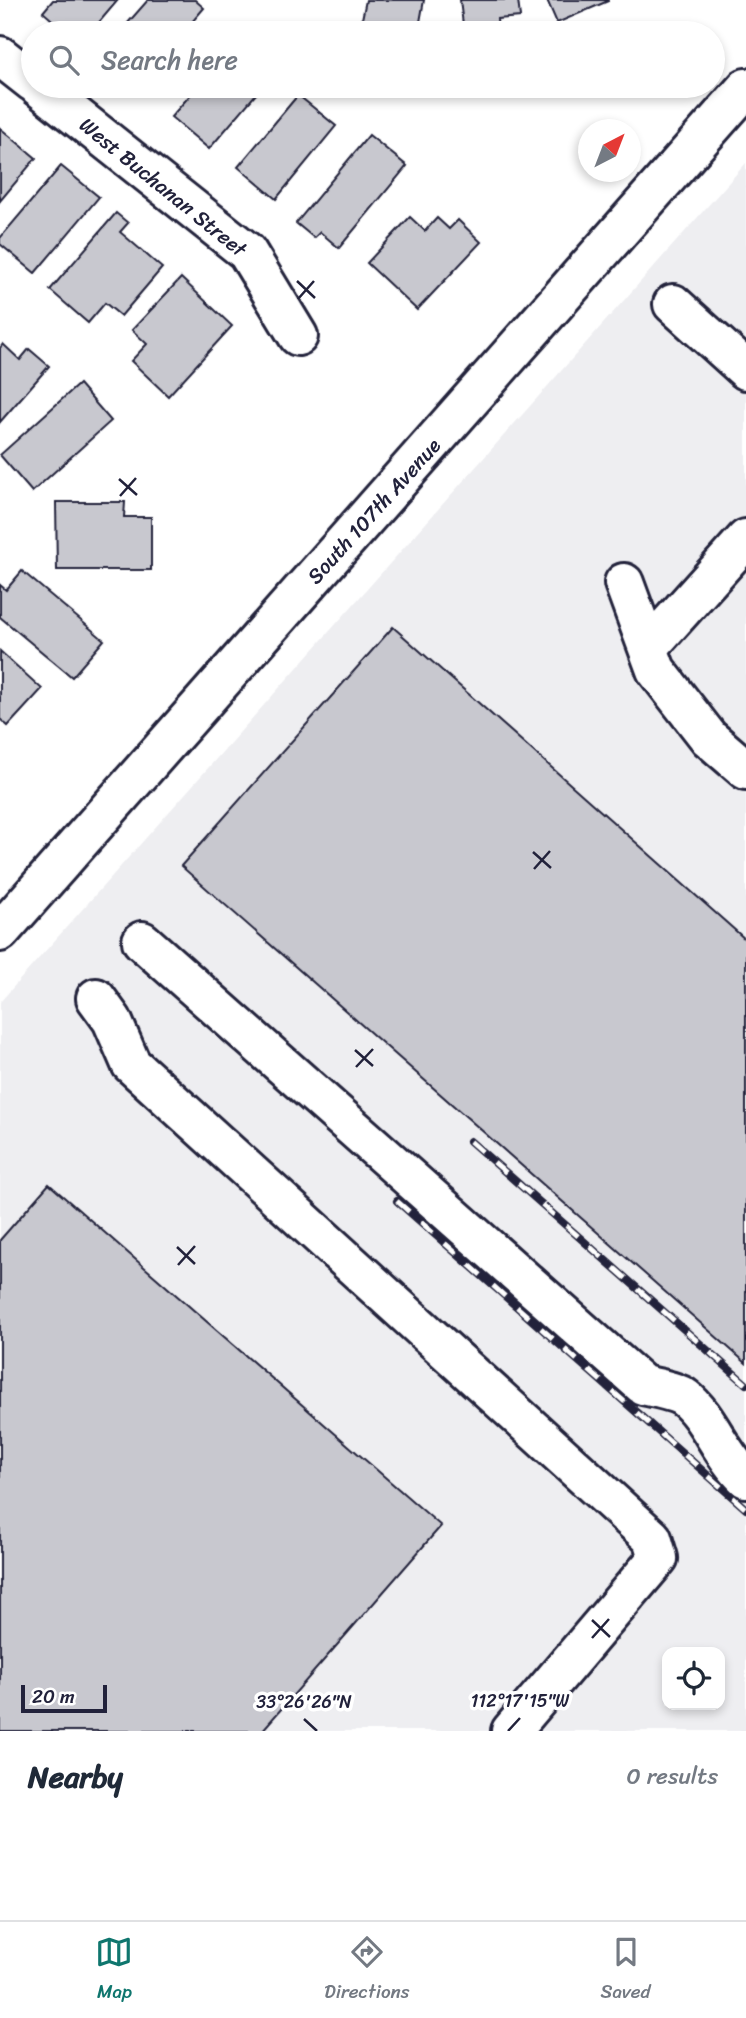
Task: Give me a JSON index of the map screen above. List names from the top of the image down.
{
  "streets": {
    "main road": ["West Buchanan Street", "South 107th Avenue"]
  },
  "scale_bar": "20 m",
  "north": "top right",
  "page": {
    "search": "Search here",
    "scale": "20 m",
    "heading": ["Nearby", "0 results"],
    "nav": ["Map", "Directions", "Saved"]
  },
  "coordinates": ["112°17'15\"W", "33°26'26\"N"]
}
